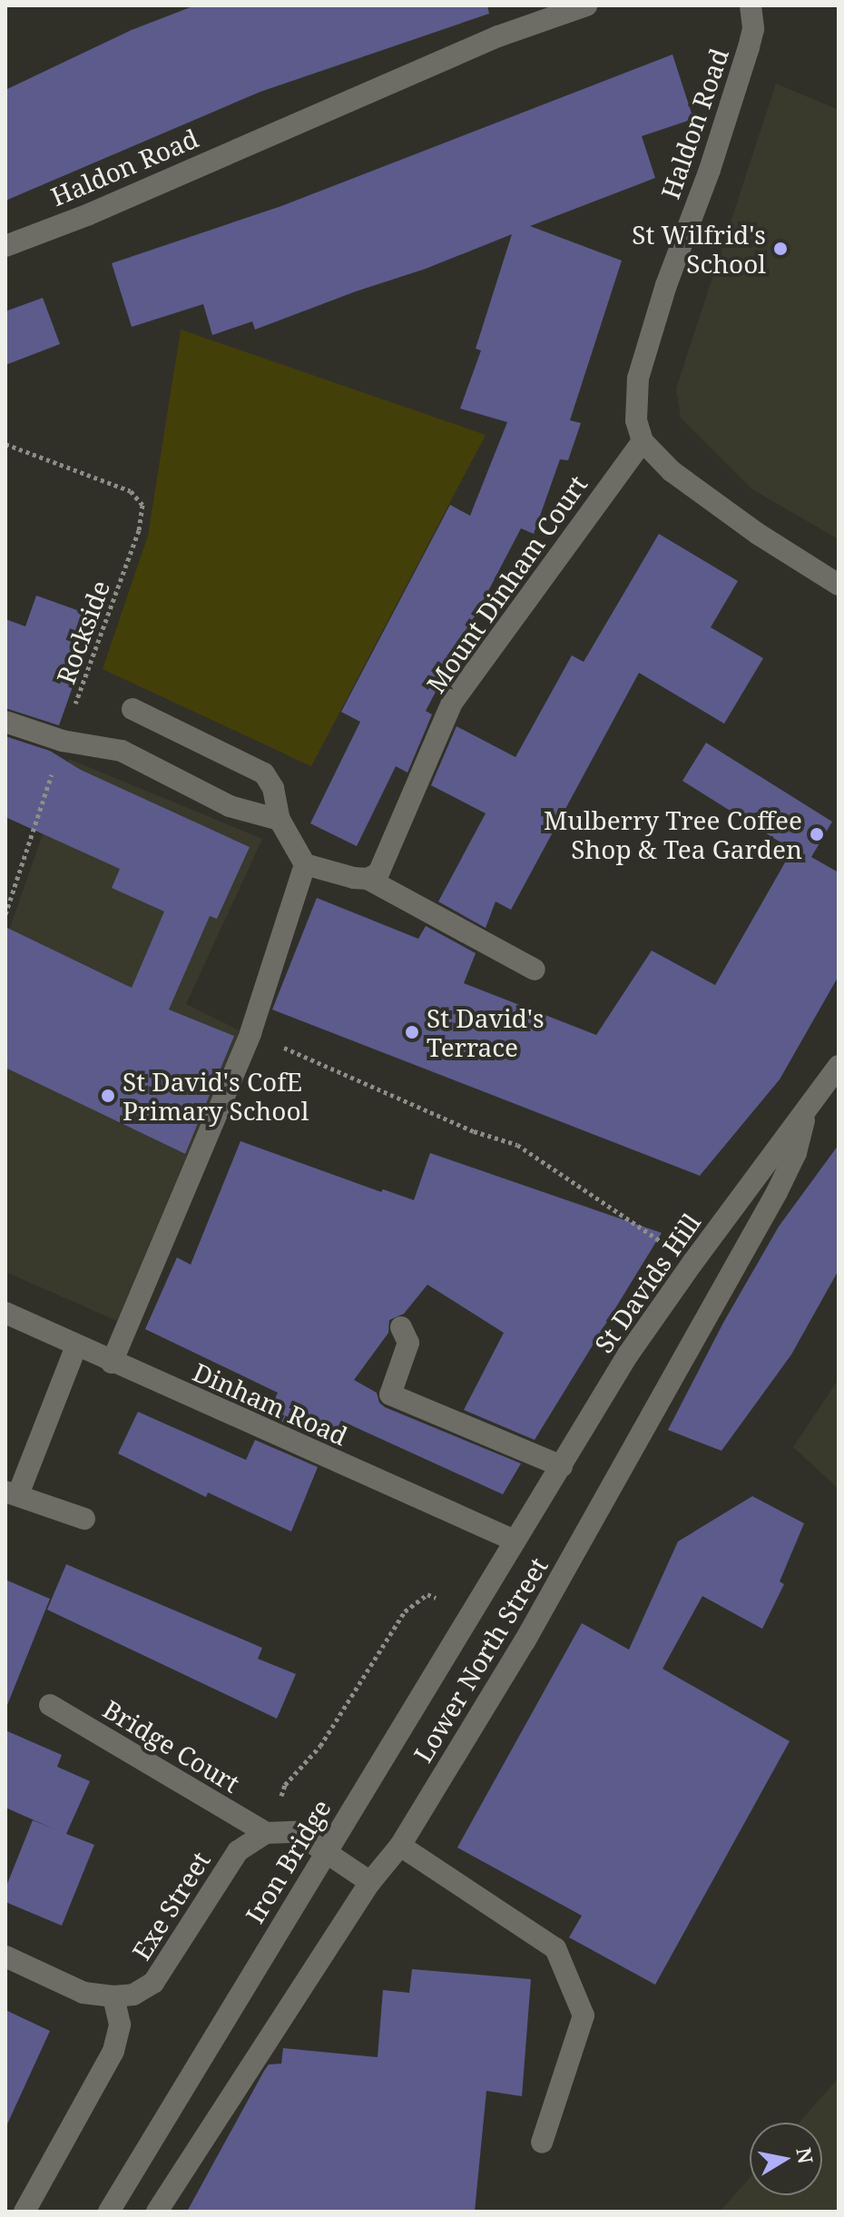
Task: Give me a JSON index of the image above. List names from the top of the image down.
{
  "streets": {
    "street": [
      "Haldon Road",
      "Mount Dinham Court",
      "St Davids Hill",
      "Dinham Road",
      "Lower North Street",
      "Bridge Court",
      "Iron Bridge",
      "Exe Street"
    ],
    "path": ["Rockside"]
  },
  "crossings": [
    ["Haldon Road", "Mount Dinham Court"],
    ["St Davids Hill", "Dinham Road"],
    ["St Davids Hill", "Lower North Street"],
    ["St Davids Hill", "Iron Bridge"],
    ["Dinham Road", "Iron Bridge"],
    ["Bridge Court", "Exe Street"]
  ],
  "places": [
    "St Wilfrid's School",
    "Mulberry Tree Coffee Shop & Tea Garden",
    "St David's Terrace",
    "St David's CofE Primary School"
  ],
  "north": "right"
}
